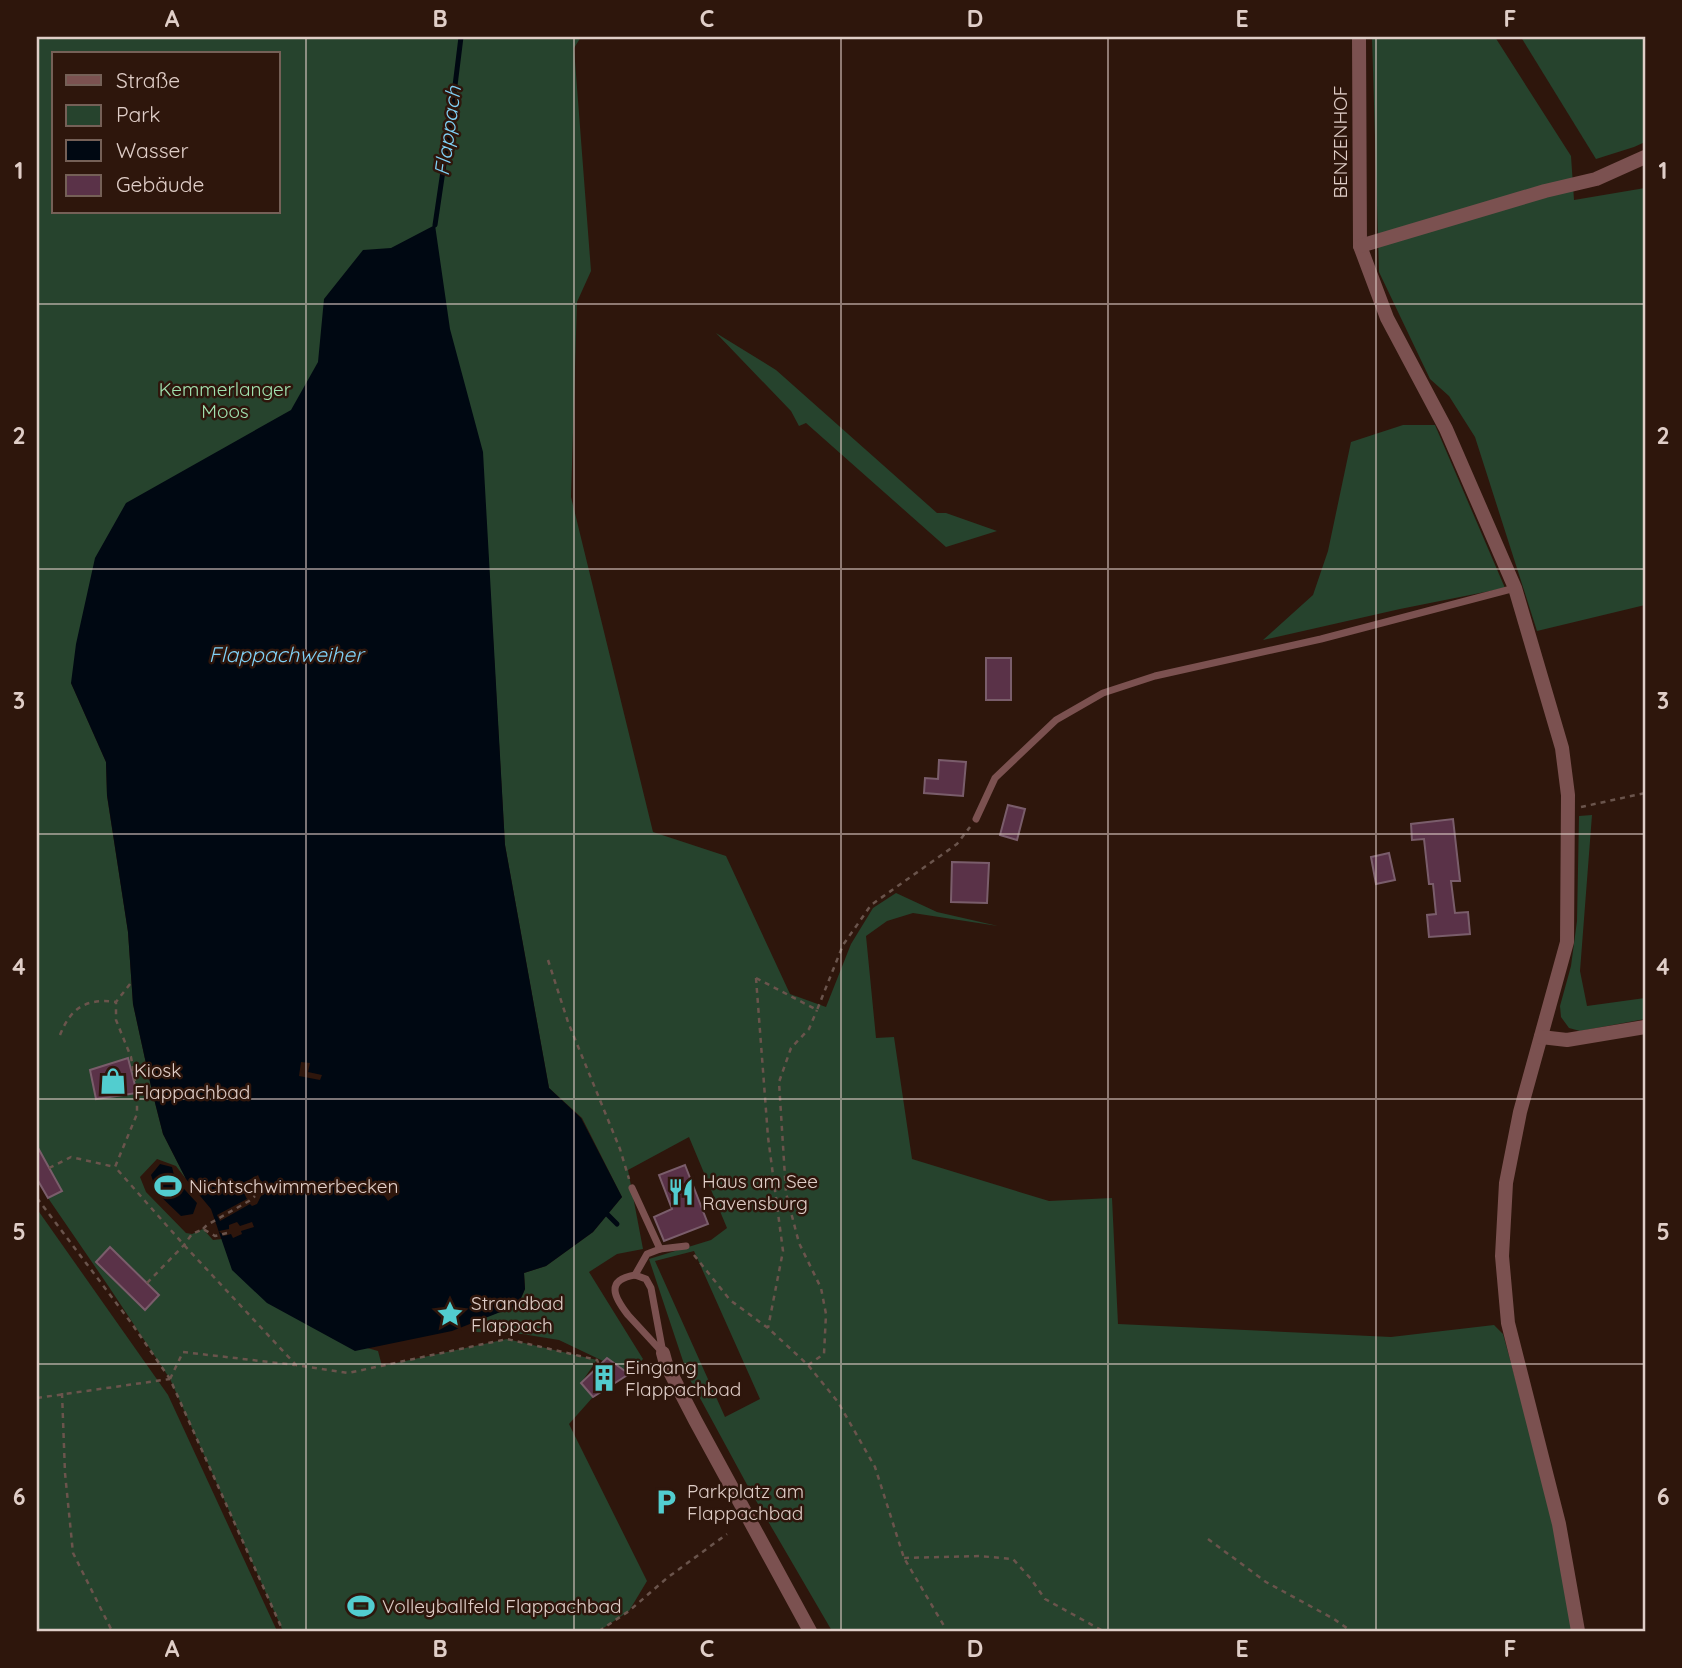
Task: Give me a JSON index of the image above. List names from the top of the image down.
{
  "streets": {
    "street": ["BENZENHOF"]
  },
  "water": ["Flappach", "Flappachweiher"],
  "parks": ["Kemmerlanger Moos"],
  "places": {
    "shop": ["Kiosk Flappachbad"],
    "sports": ["Nichtschwimmerbecken", "Volleyballfeld Flappachbad"],
    "restaurant": ["Haus am See Ravensburg"],
    "place": ["Strandbad Flappach"],
    "building": ["Eingang Flappachbad"],
    "parking": ["Parkplatz am Flappachbad"]
  },
  "legend": [
    "Straße",
    "Park",
    "Wasser",
    "Gebäude"
  ],
  "grid": {
    "columns": [
      "A",
      "B",
      "C",
      "D",
      "E",
      "F"
    ],
    "rows": [
      "1",
      "2",
      "3",
      "4",
      "5",
      "6"
    ]
  }
}
